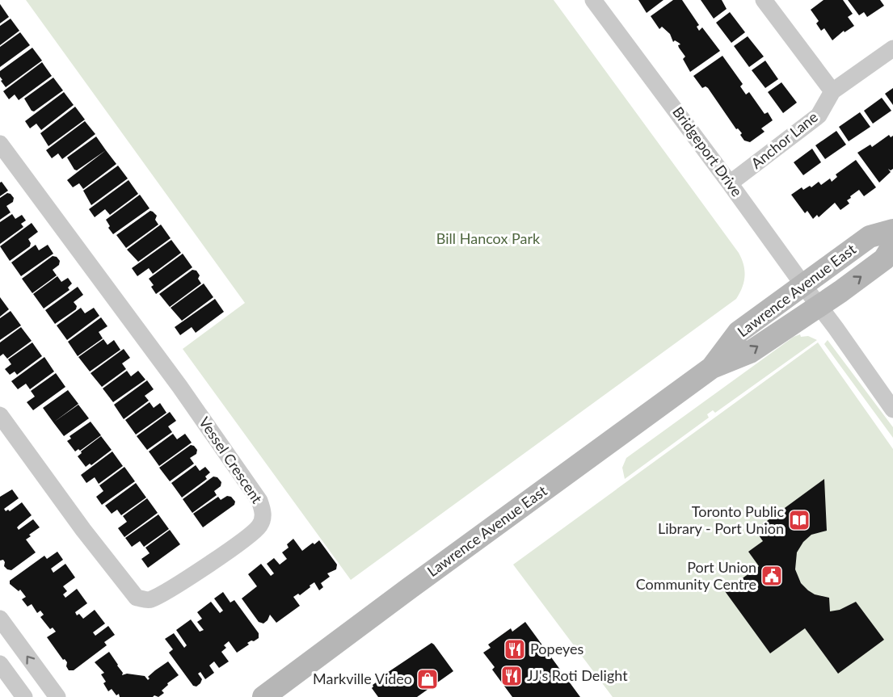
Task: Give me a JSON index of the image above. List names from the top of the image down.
{
  "streets": {
    "main road": ["Lawrence Avenue East"],
    "street": ["Anchor Lane", "Bridgeport Drive", "Vessel Crescent"]
  },
  "crossings": [
    ["Anchor Lane", "Bridgeport Drive"],
    ["Bridgeport Drive", "Lawrence Avenue East"]
  ],
  "parks": ["Bill Hancox Park"],
  "places": {
    "library": ["Toronto Public Library - Port Union"],
    "public building": ["Port Union Community Centre"],
    "restaurant": ["Popeyes", "JJ's Roti Delight"],
    "shop": ["Markville Video"]
  }
}
